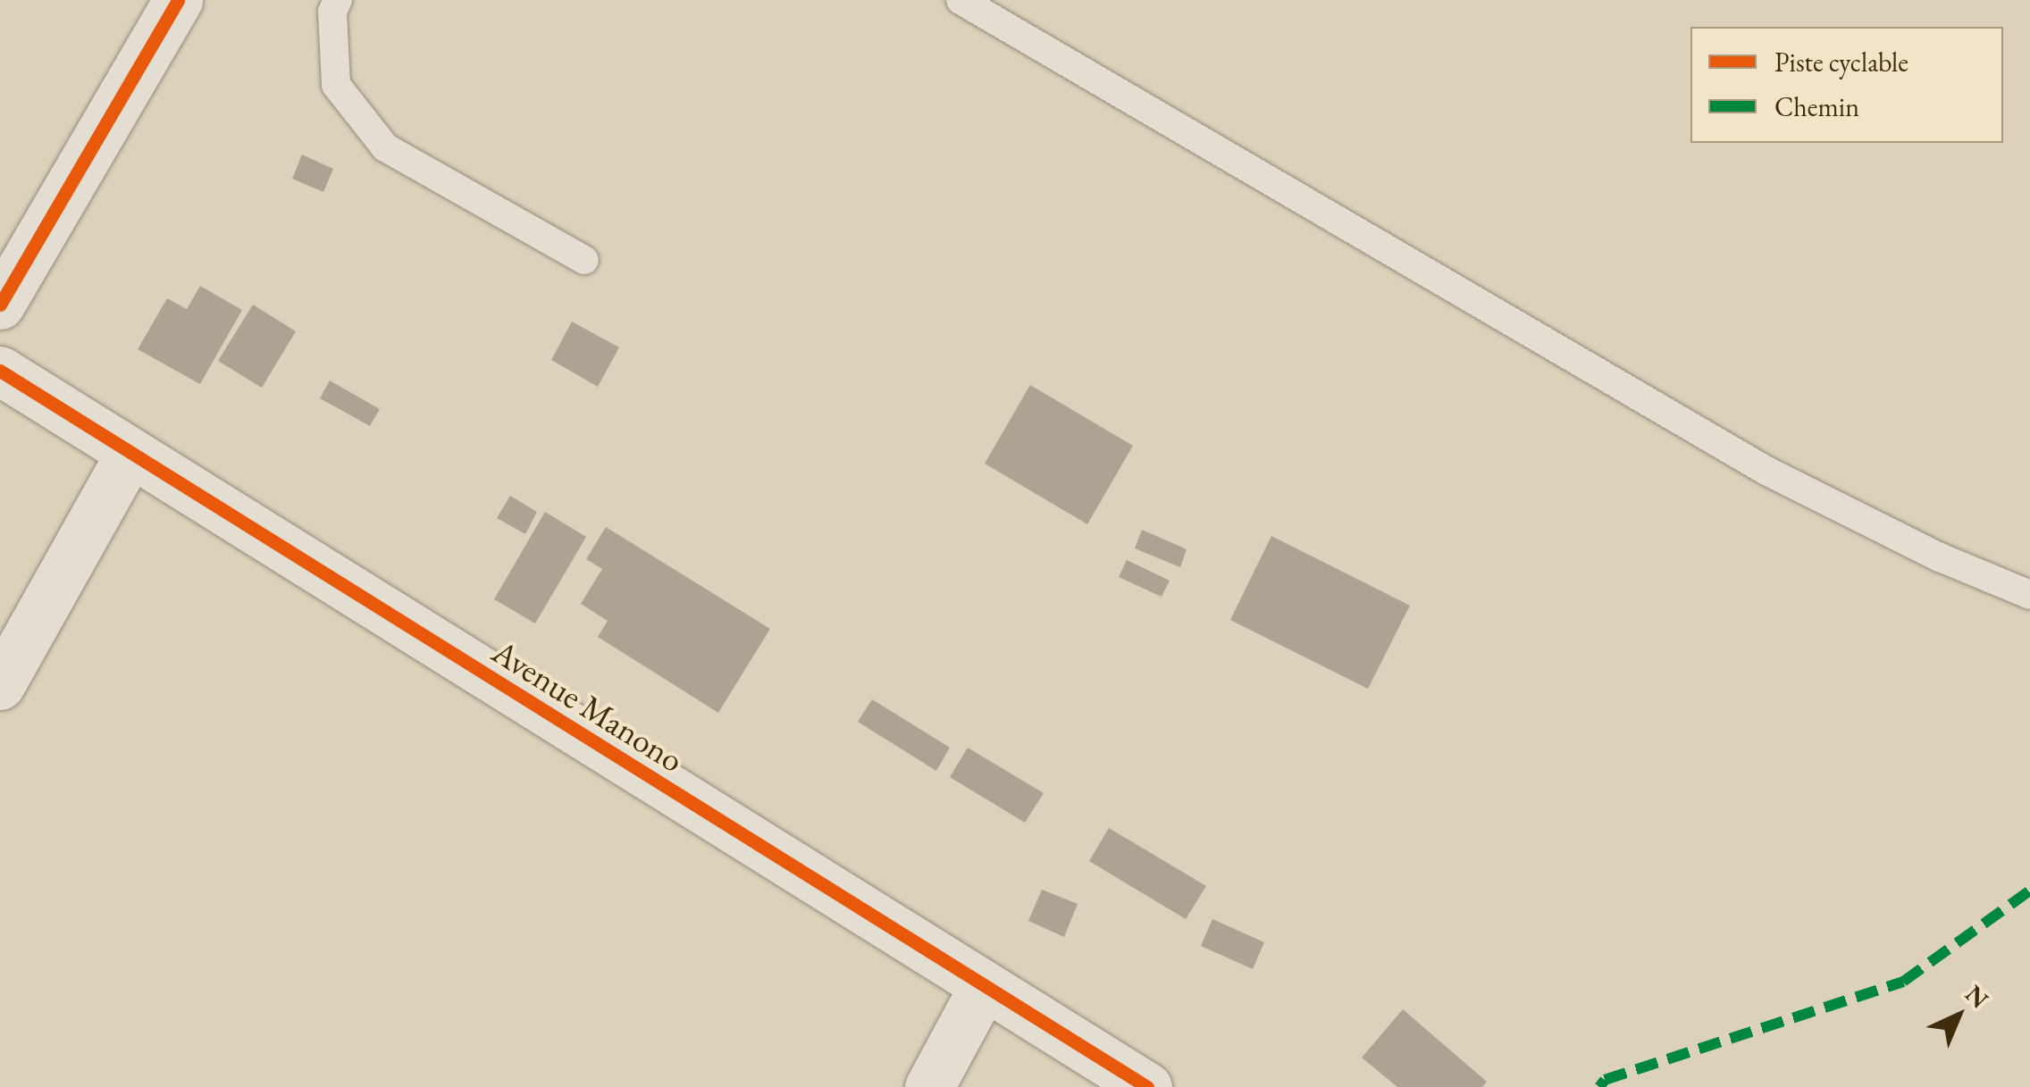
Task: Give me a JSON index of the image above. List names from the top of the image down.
{
  "streets": {
    "street": ["Avenue Manono"]
  },
  "legend": ["Piste cyclable", "Chemin"],
  "north": "top right"
}
